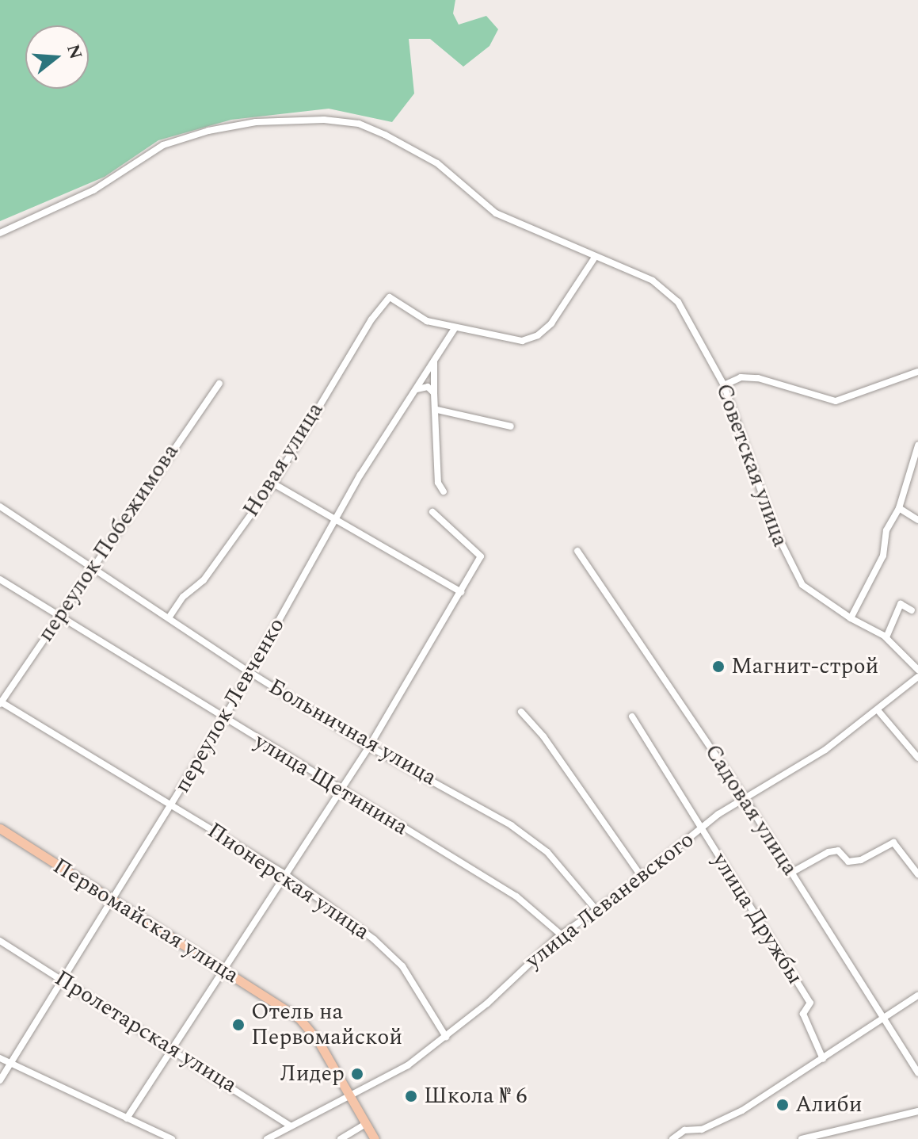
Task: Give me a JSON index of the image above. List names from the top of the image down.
{
  "streets": {
    "main road": ["Первомайская улица"],
    "street": [
      "Новая улица",
      "Советская улица",
      "переулок Побежимова",
      "переулок Левченко",
      "Больничная улица",
      "улица Щетинина",
      "Садовая улица",
      "Пионерская улица",
      "улица Леваневского",
      "улица Дружбы",
      "Пролетарская улица"
    ]
  },
  "crossings": [
    ["Новая улица", "переулок Левченко"],
    ["Новая улица", "Больничная улица"],
    ["переулок Побежимова", "Больничная улица"],
    ["переулок Побежимова", "улица Щетинина"],
    ["переулок Побежимова", "Пионерская улица"],
    ["переулок Левченко", "Больничная улица"],
    ["переулок Левченко", "улица Щетинина"],
    ["переулок Левченко", "Пионерская улица"],
    ["переулок Левченко", "Первомайская улица"],
    ["переулок Левченко", "Пролетарская улица"],
    ["Больничная улица", "улица Леваневского"],
    ["улица Щетинина", "улица Леваневского"],
    ["Садовая улица", "улица Леваневского"],
    ["Пионерская улица", "улица Леваневского"],
    ["улица Леваневского", "улица Дружбы"],
    ["улица Леваневского", "Первомайская улица"],
    ["улица Леваневского", "Пролетарская улица"]
  ],
  "places": [
    "Магнит-строй",
    "Отель на Первомайской",
    "Лидер",
    "Школа № 6",
    "Алиби"
  ],
  "north": "right"
}
